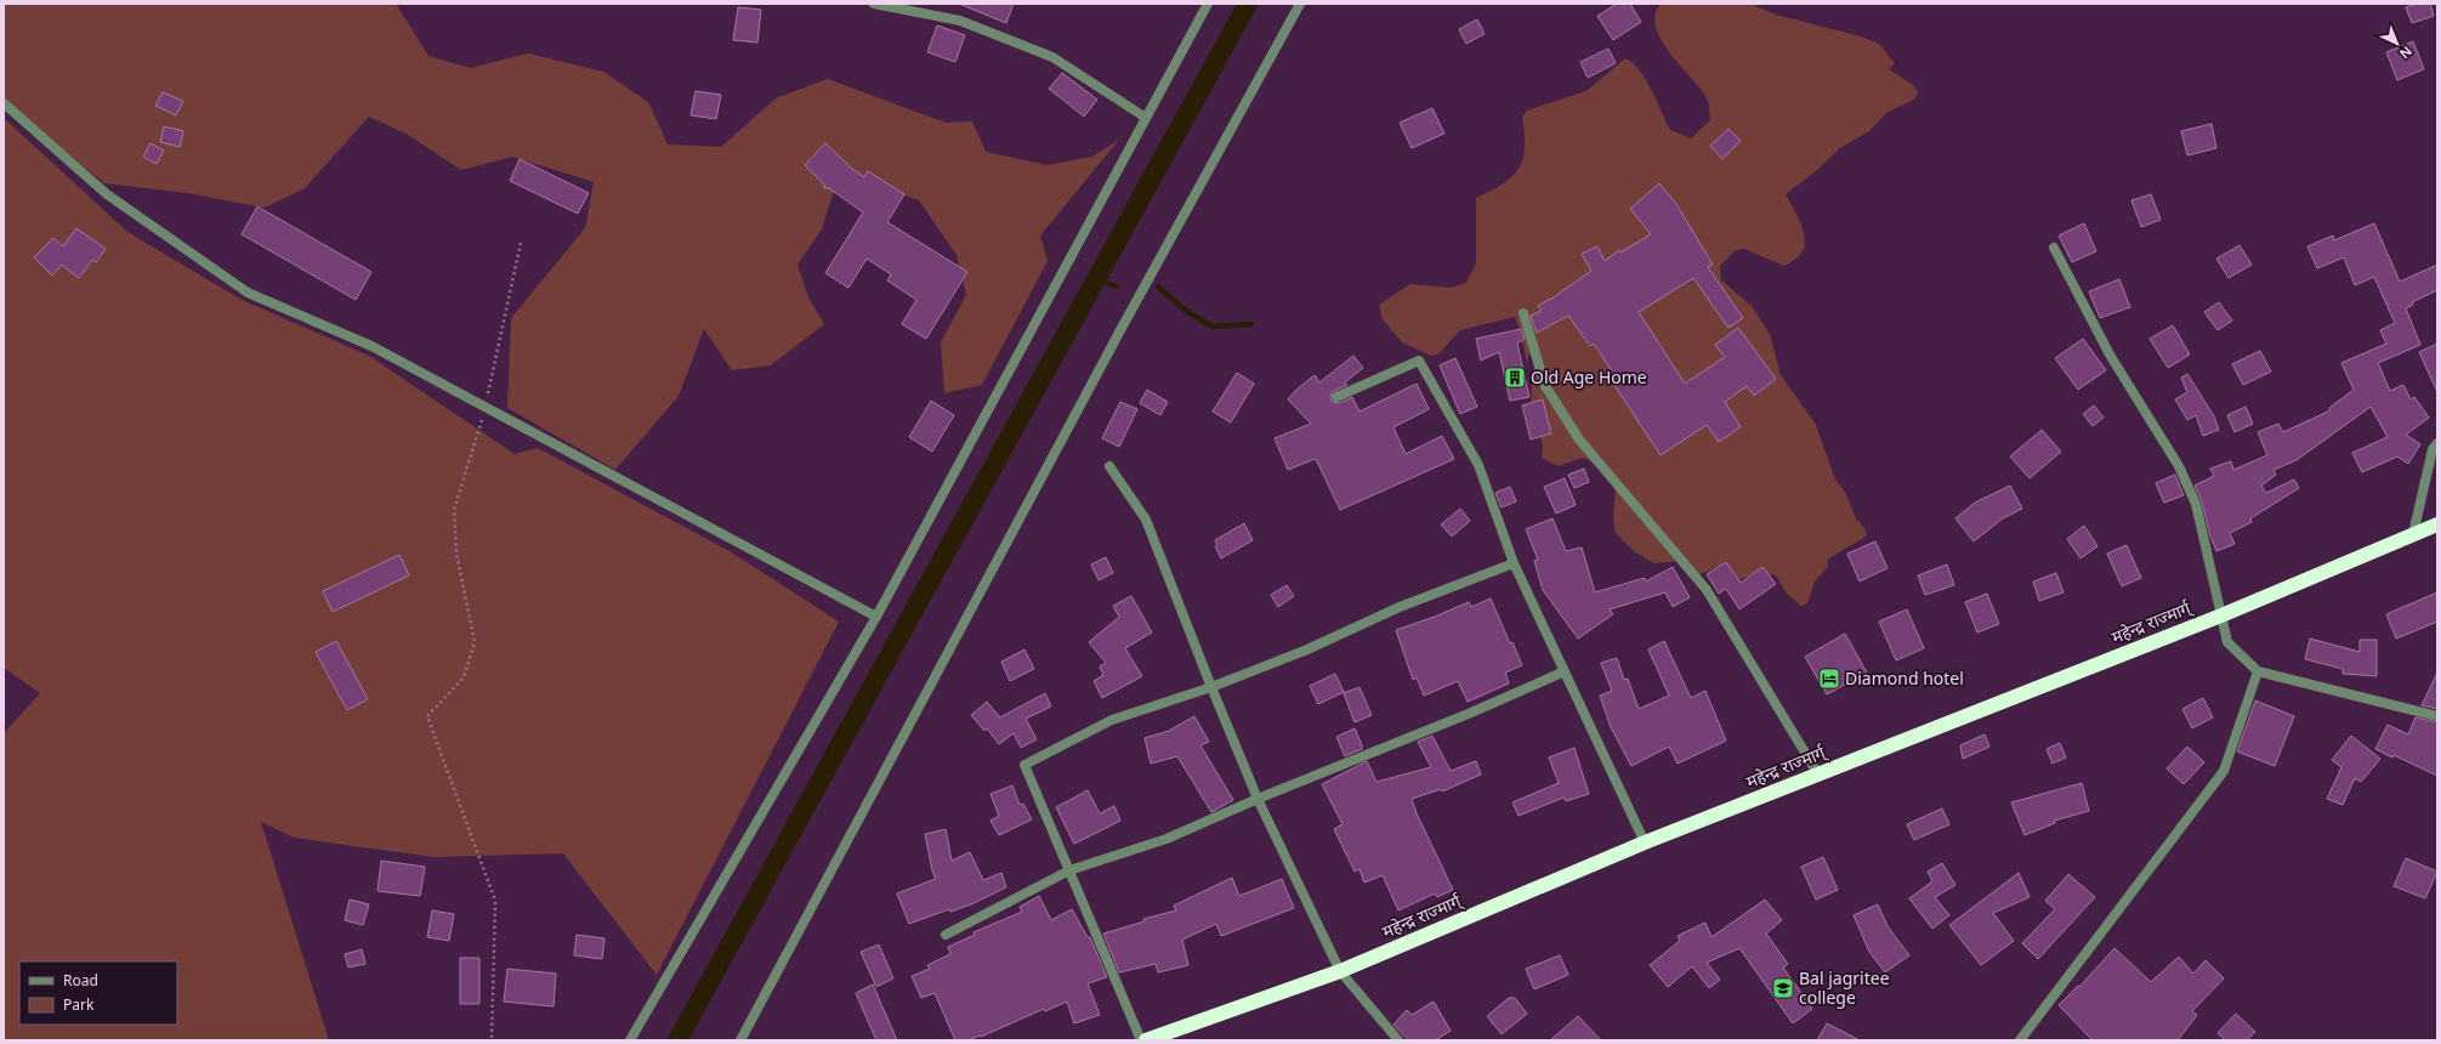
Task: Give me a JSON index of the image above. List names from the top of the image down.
{
  "streets": {
    "highway": ["महेन्द्र राज्मार्ग्"]
  },
  "places": {
    "building": ["Old Age Home"],
    "hotel": ["Diamond hotel"],
    "school or university": ["Bal jagritee college"]
  },
  "legend": ["Road", "Park"],
  "north": "bottom right"
}
